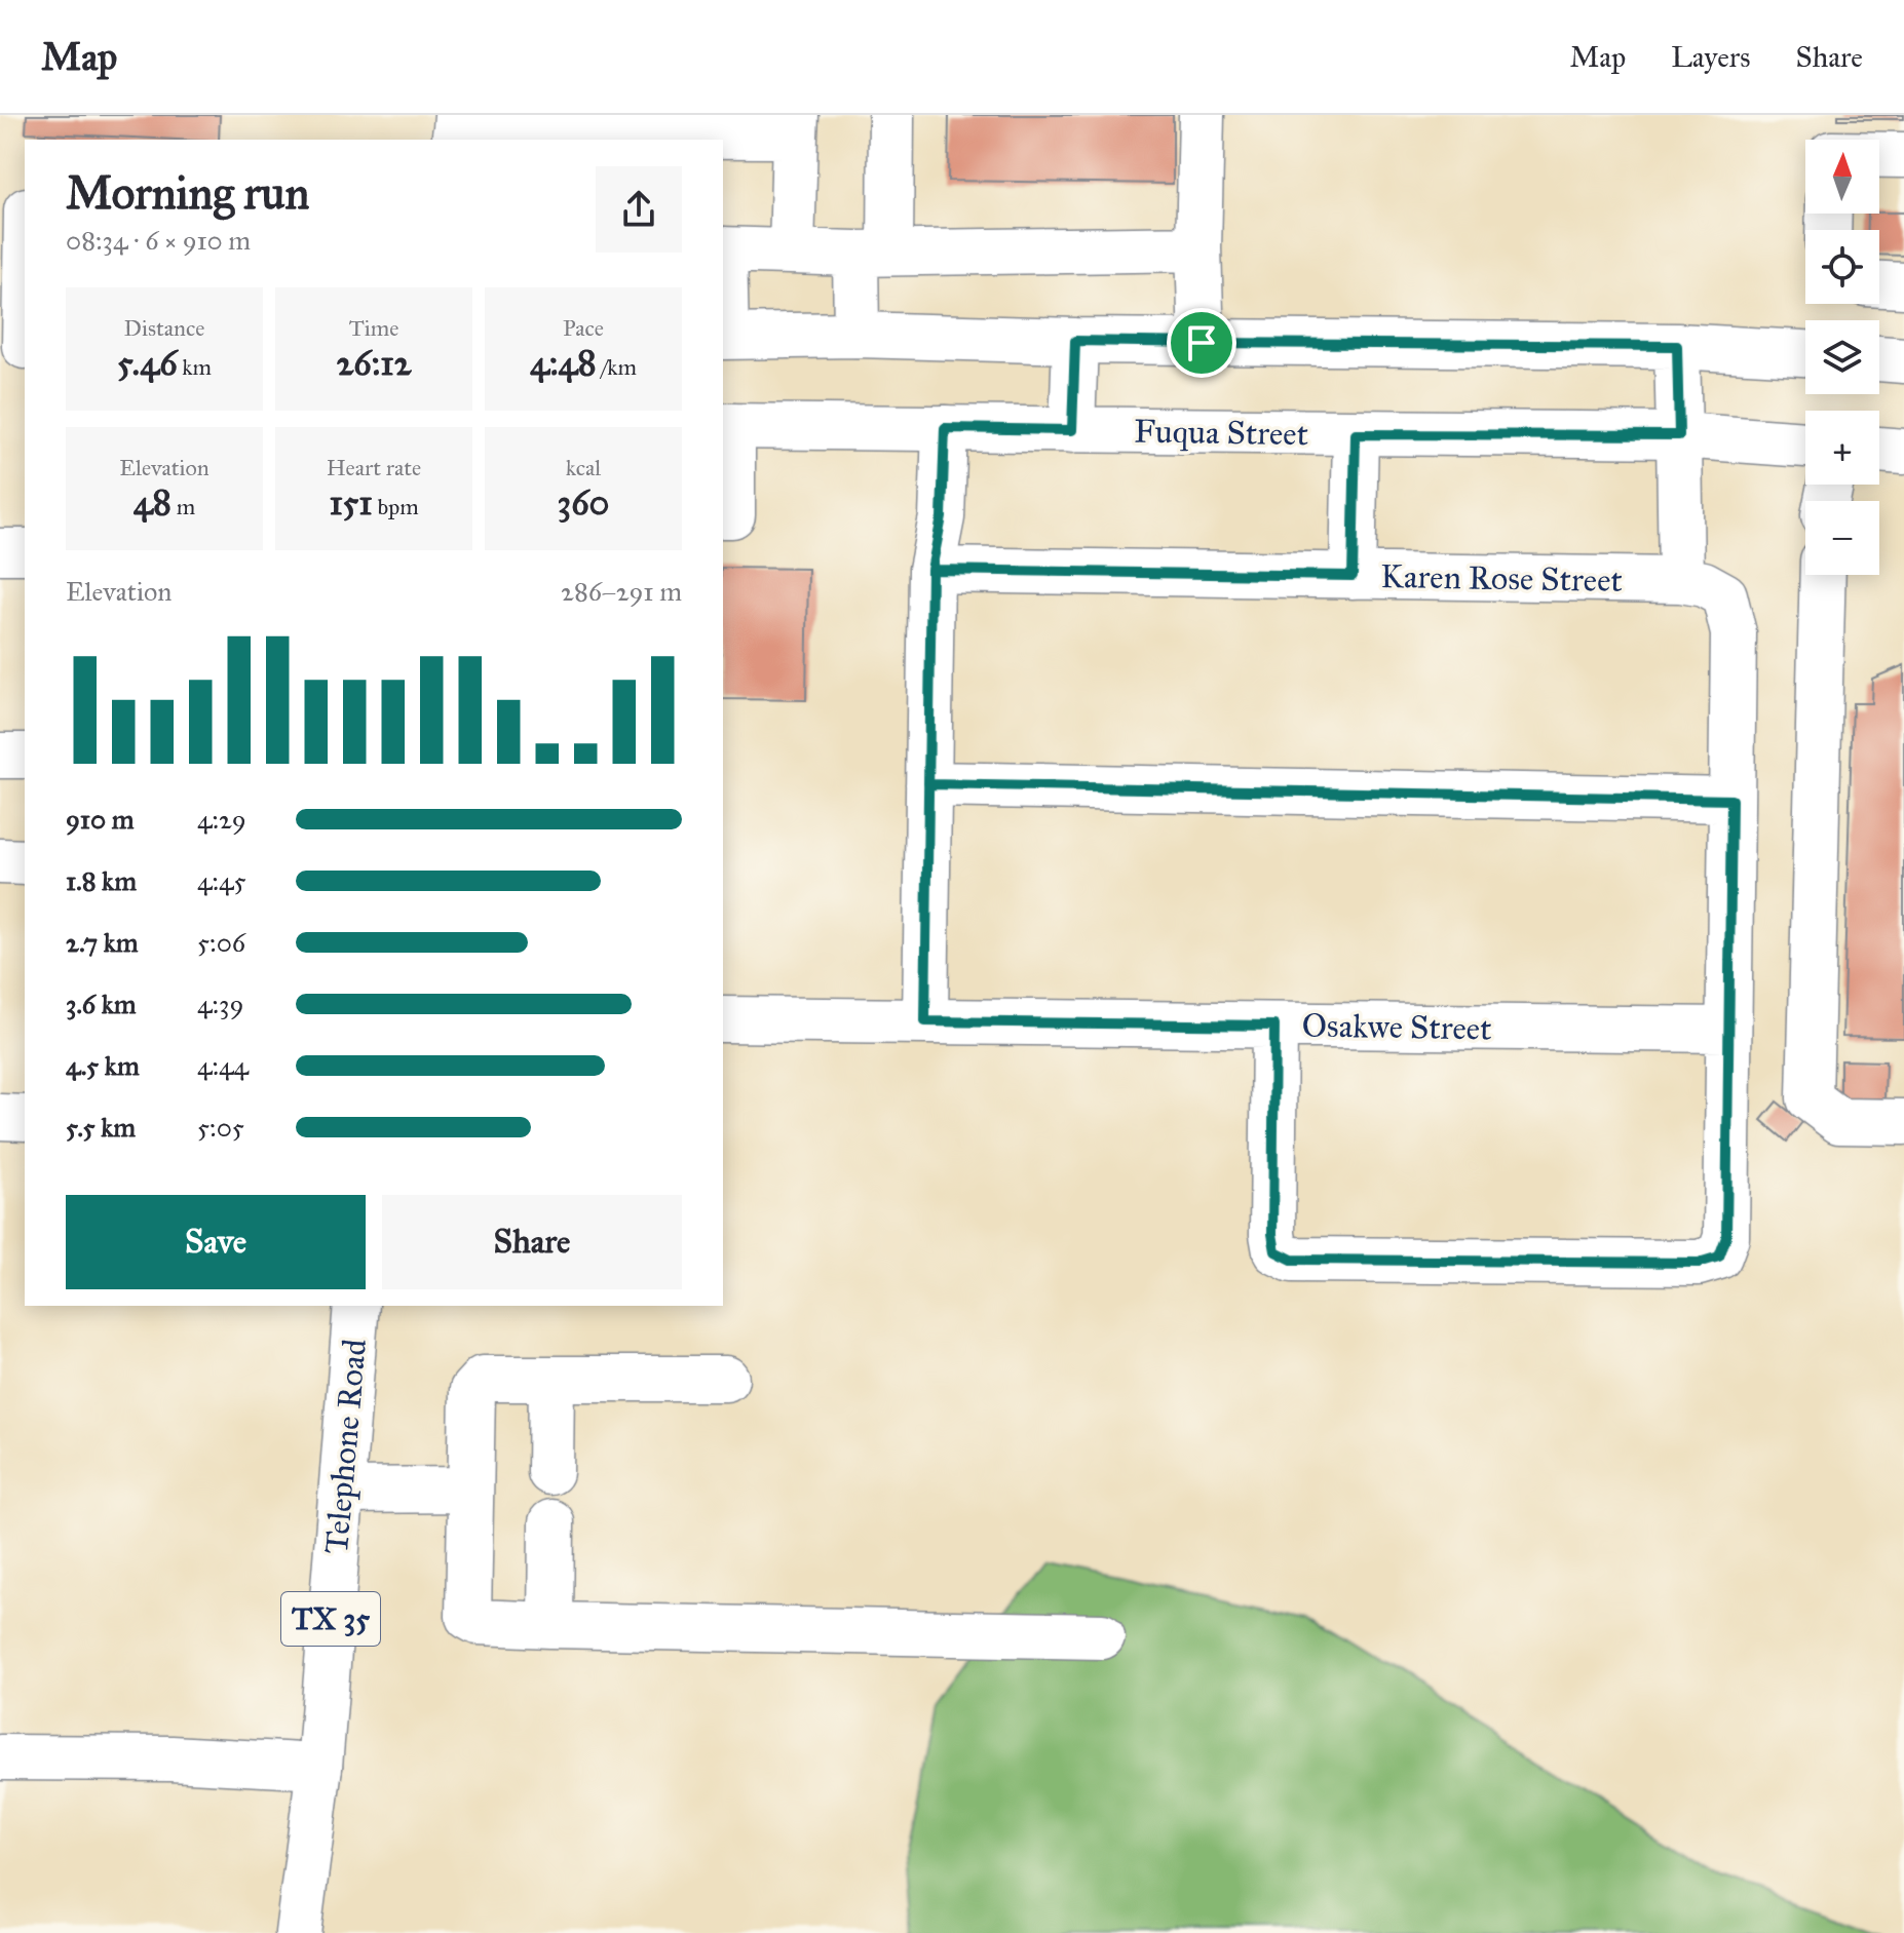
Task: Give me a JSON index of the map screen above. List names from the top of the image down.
{
  "streets": {
    "main road": [
      "Fuqua Street",
      "Karen Rose Street",
      "Osakwe Street",
      "Telephone Road",
      "TX 35"
    ]
  },
  "north": "top",
  "page": {
    "header": "Map",
    "nav": ["Map", "Layers", "Share"],
    "map_buttons": ["+", "−"],
    "heading": ["Morning run", "08:34 · 6 × 910 m"],
    "stats": [
      ["Distance", "5.46 km"],
      ["Time", "26:12"],
      ["Pace", "4:48 /km"],
      ["Elevation", "48 m"],
      ["Heart rate", "151 bpm"],
      ["kcal", "360"]
    ],
    "chart": ["Elevation", "286–291 m"],
    "list": [
      {
        "name": "910 m",
        "note": "4:29"
      },
      {
        "name": "1.8 km",
        "note": "4:45"
      },
      {
        "name": "2.7 km",
        "note": "5:06"
      },
      {
        "name": "3.6 km",
        "note": "4:39"
      },
      {
        "name": "4.5 km",
        "note": "4:44"
      },
      {
        "name": "5.5 km",
        "note": "5:05"
      }
    ],
    "buttons": ["Save", "Share"]
  }
}
